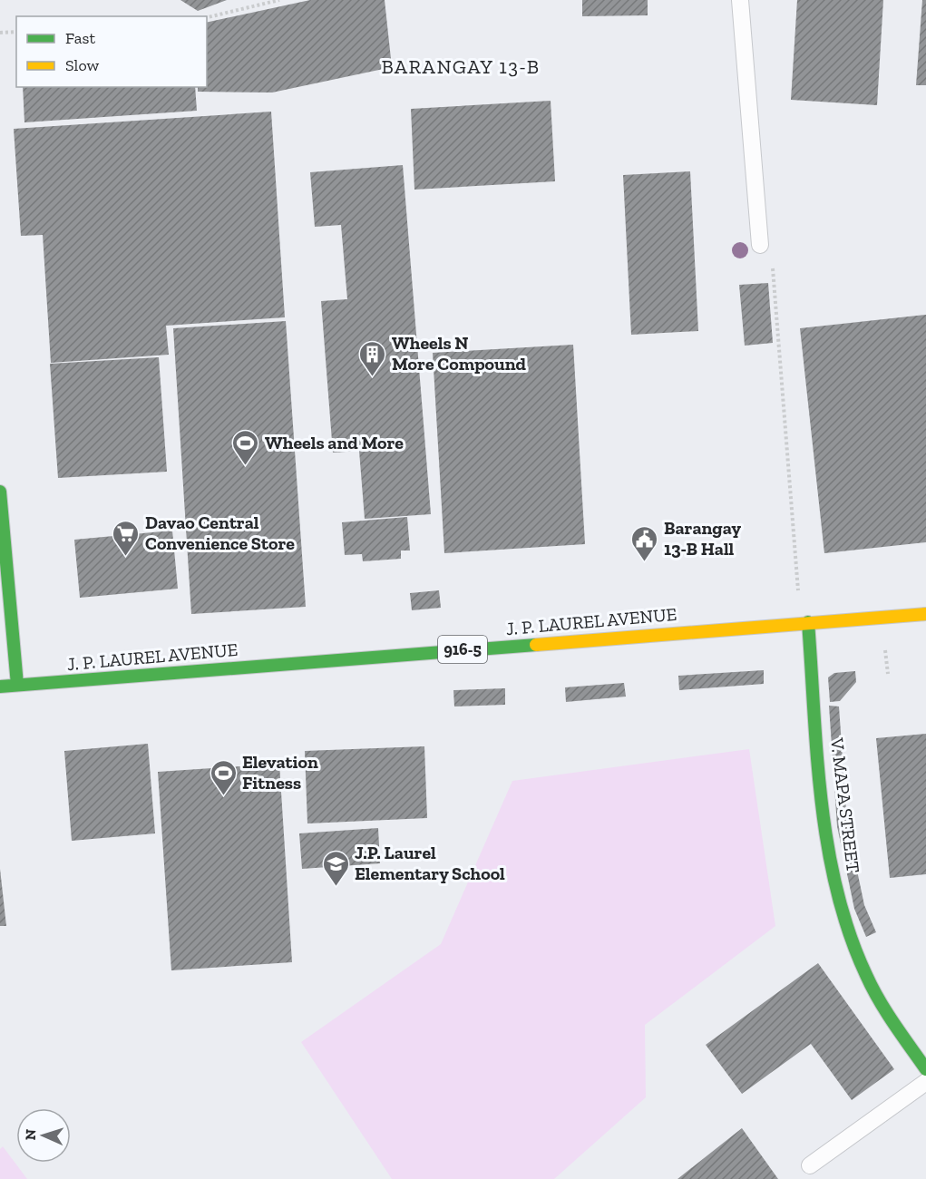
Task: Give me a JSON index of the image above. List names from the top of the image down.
{
  "streets": {
    "main road": ["J. P. LAUREL AVENUE", "916-5", "V. MAPA STREET"]
  },
  "crossings": [
    ["J. P. LAUREL AVENUE", "V. MAPA STREET"]
  ],
  "districts": ["BARANGAY 13-B"],
  "places": {
    "building": ["Wheels N More Compound"],
    "sports": ["Wheels and More", "Elevation Fitness"],
    "supermarket": ["Davao Central Convenience Store"],
    "public building": ["Barangay 13-B Hall"],
    "school or university": ["J.P. Laurel Elementary School"]
  },
  "legend": ["Fast", "Slow"],
  "north": "left"
}
